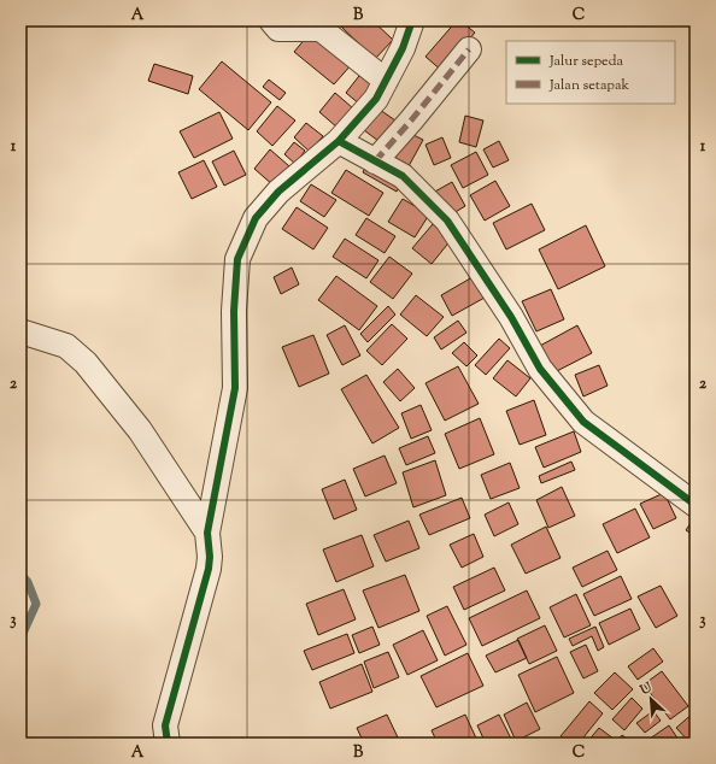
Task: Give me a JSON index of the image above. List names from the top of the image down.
{
  "legend": ["Jalur sepeda", "Jalan setapak"],
  "north": "top left",
  "grid": {
    "columns": ["A", "B", "C"],
    "rows": ["1", "2", "3"]
  }
}
